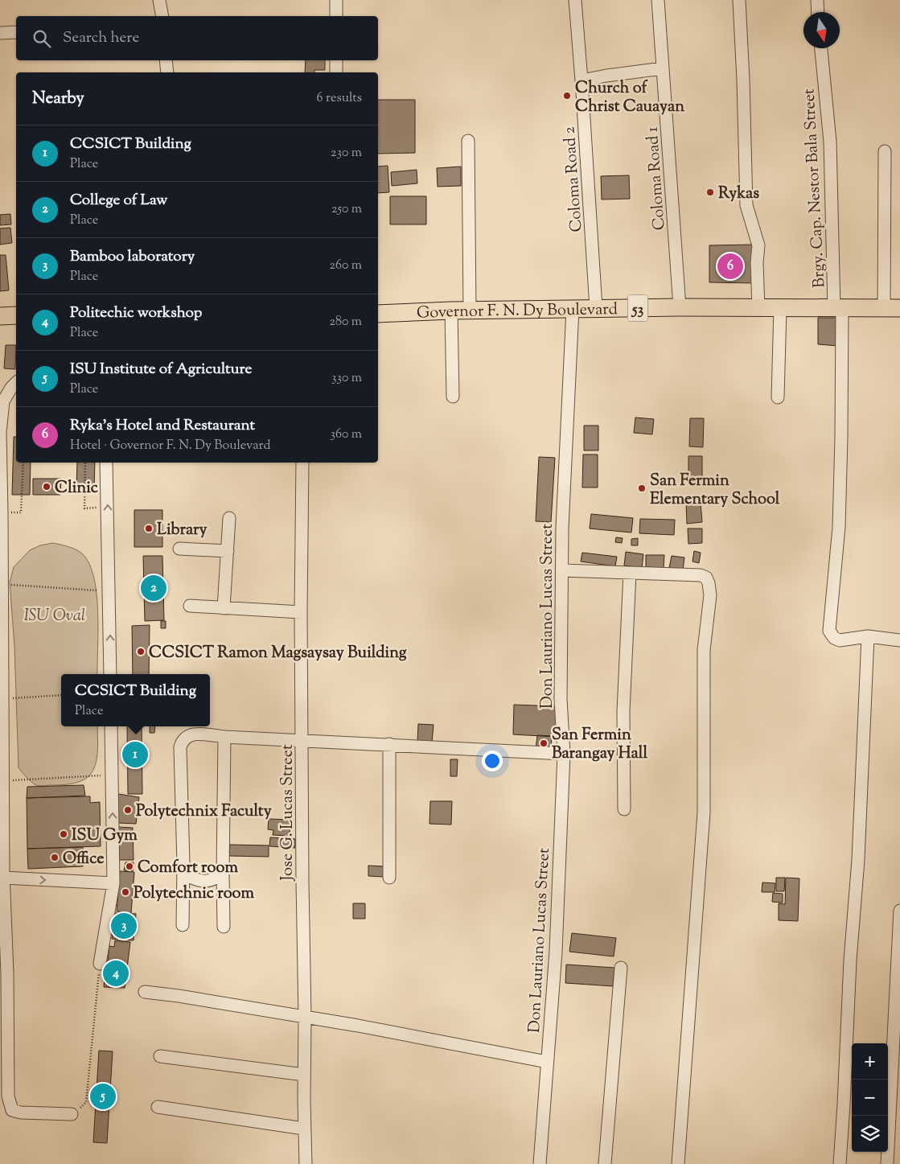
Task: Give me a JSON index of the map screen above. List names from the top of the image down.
{
  "streets": {
    "highway": ["53", "Governor F. N. Dy Boulevard"],
    "street": [
      "Coloma Road 1",
      "Coloma Road 2",
      "Brgy. Cap. Nestor Bala Street",
      "Don Lauriano Lucas Street",
      "Jose G. Lucas Street"
    ]
  },
  "crossings": [
    ["Coloma Road 1", "Governor F. N. Dy Boulevard"],
    ["Coloma Road 2", "Governor F. N. Dy Boulevard"],
    ["Brgy. Cap. Nestor Bala Street", "Governor F. N. Dy Boulevard"],
    ["Governor F. N. Dy Boulevard", "Don Lauriano Lucas Street"]
  ],
  "parks": ["ISU Oval"],
  "places": [
    "Church of Christ Cauayan",
    "Rykas",
    "Clinic",
    "San Fermin Elementary School",
    "Library",
    "CCSICT Ramon Magsaysay Building",
    "San Fermin Barangay Hall",
    "Polytechnix Faculty",
    "ISU Gym",
    "Office",
    "Comfort room",
    "Polytechnic room"
  ],
  "north": "bottom",
  "page": {
    "search": "Search here",
    "heading": ["Nearby", "6 results"],
    "list": [
      {
        "mark": "1",
        "name": "CCSICT Building",
        "note": "Place",
        "value": "230 m"
      },
      {
        "mark": "2",
        "name": "College of Law",
        "note": "Place",
        "value": "250 m"
      },
      {
        "mark": "3",
        "name": "Bamboo laboratory",
        "note": "Place",
        "value": "260 m"
      },
      {
        "mark": "4",
        "name": "Politechic workshop",
        "note": "Place",
        "value": "280 m"
      },
      {
        "mark": "5",
        "name": "ISU Institute of Agriculture",
        "note": "Place",
        "value": "330 m"
      },
      {
        "mark": "6",
        "name": "Ryka's Hotel and Restaurant",
        "note": "Hotel · Governor F. N. Dy Boulevard",
        "value": "360 m"
      }
    ],
    "pins": [
      "6",
      "2",
      "1",
      "3",
      "4",
      "5"
    ],
    "popup": ["CCSICT Building", "Place"],
    "map_buttons": ["+", "−"]
  }
}
